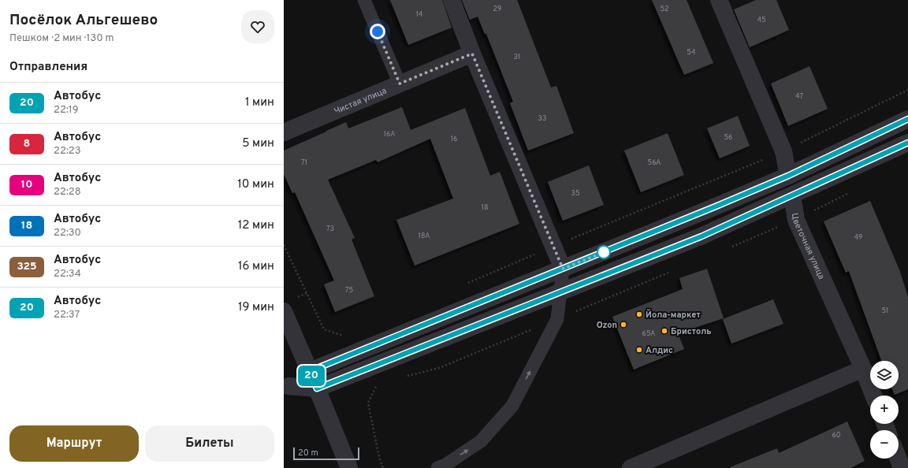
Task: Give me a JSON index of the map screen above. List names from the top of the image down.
{
  "streets": {
    "street": ["Чистая улица", "Цветочная улица"]
  },
  "places": [
    "Йола-маркет",
    "Ozon",
    "Бристоль",
    "Алдис"
  ],
  "lines": ["bus line 20"],
  "house_numbers": [
    "29",
    "52",
    "14",
    "45",
    "54",
    "31",
    "47",
    "33",
    "16А",
    "56",
    "16",
    "71",
    "56А",
    "35",
    "18",
    "73",
    "18А",
    "49",
    "75",
    "51",
    "65А",
    "60"
  ],
  "scale_bar": "20 m",
  "page": {
    "heading": [
      ["Посёлок Альгешево", "Пешком · 2 мин · 130 m"],
      "Отправления"
    ],
    "on_map": "20",
    "list": [
      {
        "mark": "20",
        "name": "Автобус",
        "note": "22:19",
        "value": "1 мин"
      },
      {
        "mark": "8",
        "name": "Автобус",
        "note": "22:23",
        "value": "5 мин"
      },
      {
        "mark": "10",
        "name": "Автобус",
        "note": "22:28",
        "value": "10 мин"
      },
      {
        "mark": "18",
        "name": "Автобус",
        "note": "22:30",
        "value": "12 мин"
      },
      {
        "mark": "325",
        "name": "Автобус",
        "note": "22:34",
        "value": "16 мин"
      },
      {
        "mark": "20",
        "name": "Автобус",
        "note": "22:37",
        "value": "19 мин"
      }
    ],
    "map_buttons": ["+", "−"],
    "buttons": ["Маршрут", "Билеты"],
    "scale": "20 m"
  }
}
